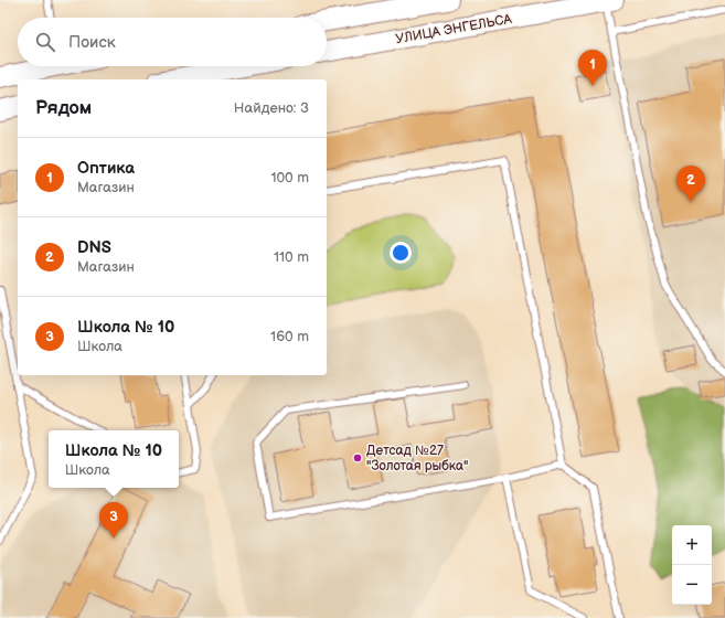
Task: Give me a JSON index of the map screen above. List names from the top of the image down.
{
  "streets": {
    "main road": ["УЛИЦА ЭНГЕЛЬСА"]
  },
  "places": ["Детсад №27 \"Золотая рыбка\""],
  "page": {
    "search": "Поиск",
    "pins": ["1", "2", "3"],
    "heading": ["Рядом", "Найдено: 3"],
    "list": [
      {
        "mark": "1",
        "name": "Оптика",
        "note": "Магазин",
        "value": "100 m"
      },
      {
        "mark": "2",
        "name": "DNS",
        "note": "Магазин",
        "value": "110 m"
      },
      {
        "mark": "3",
        "name": "Школа № 10",
        "note": "Школа",
        "value": "160 m"
      }
    ],
    "popup": ["Школа № 10", "Школа"],
    "map_buttons": ["+", "−"]
  }
}
